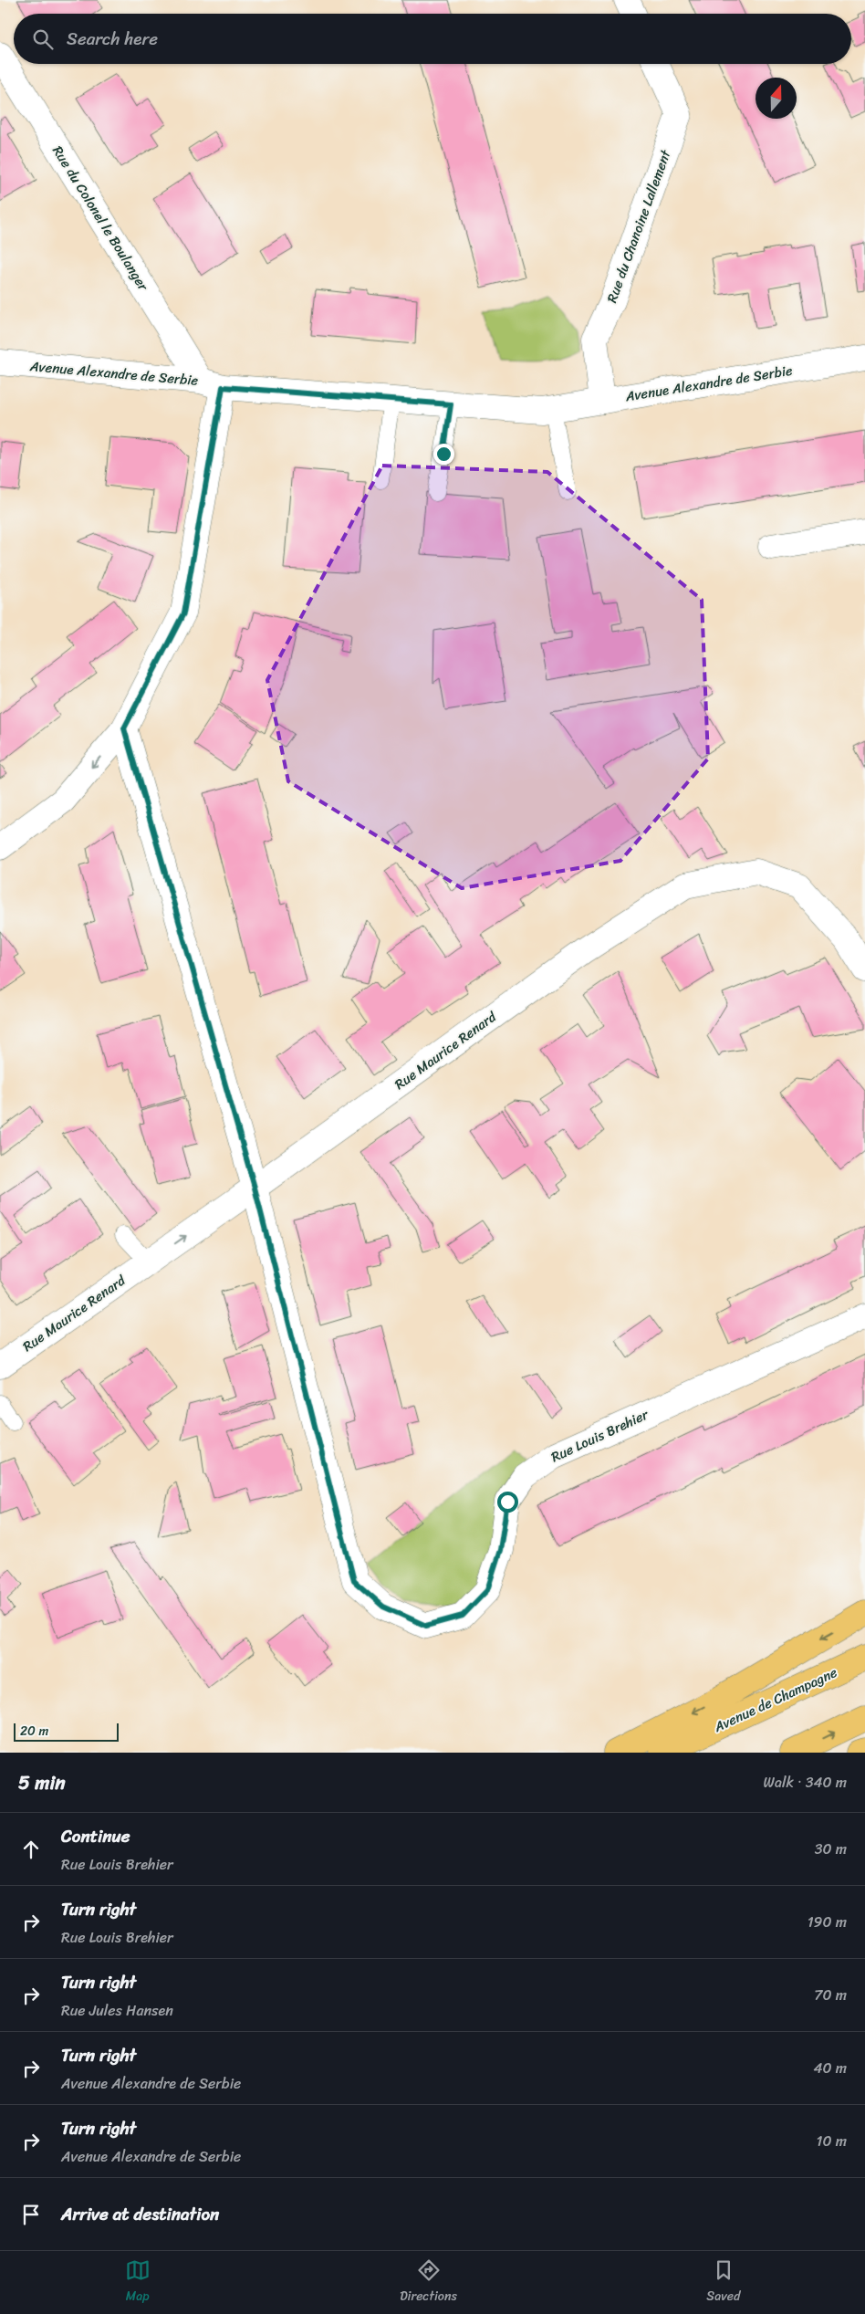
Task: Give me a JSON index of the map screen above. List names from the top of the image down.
{
  "streets": {
    "main road": ["Avenue de Champagne"],
    "street": [
      "Rue du Colonel le Boulanger",
      "Rue du Chanoine Lallement",
      "Avenue Alexandre de Serbie",
      "Rue Maurice Renard",
      "Rue Louis Brehier"
    ]
  },
  "crossings": [
    ["Rue du Colonel le Boulanger", "Avenue Alexandre de Serbie"],
    ["Rue du Chanoine Lallement", "Avenue Alexandre de Serbie"],
    ["Rue Maurice Renard", "Rue Louis Brehier"]
  ],
  "scale_bar": "20 m",
  "north": "top",
  "page": {
    "search": "Search here",
    "scale": "20 m",
    "heading": ["5 min", "Walk · 340 m"],
    "list": [
      ["Continue", "Rue Louis Brehier", "30 m"],
      ["Turn right", "Rue Louis Brehier", "190 m"],
      ["Turn right", "Rue Jules Hansen", "70 m"],
      ["Turn right", "Avenue Alexandre de Serbie", "40 m"],
      ["Turn right", "Avenue Alexandre de Serbie", "10 m"],
      "Arrive at destination"
    ],
    "nav": ["Map", "Directions", "Saved"]
  }
}
